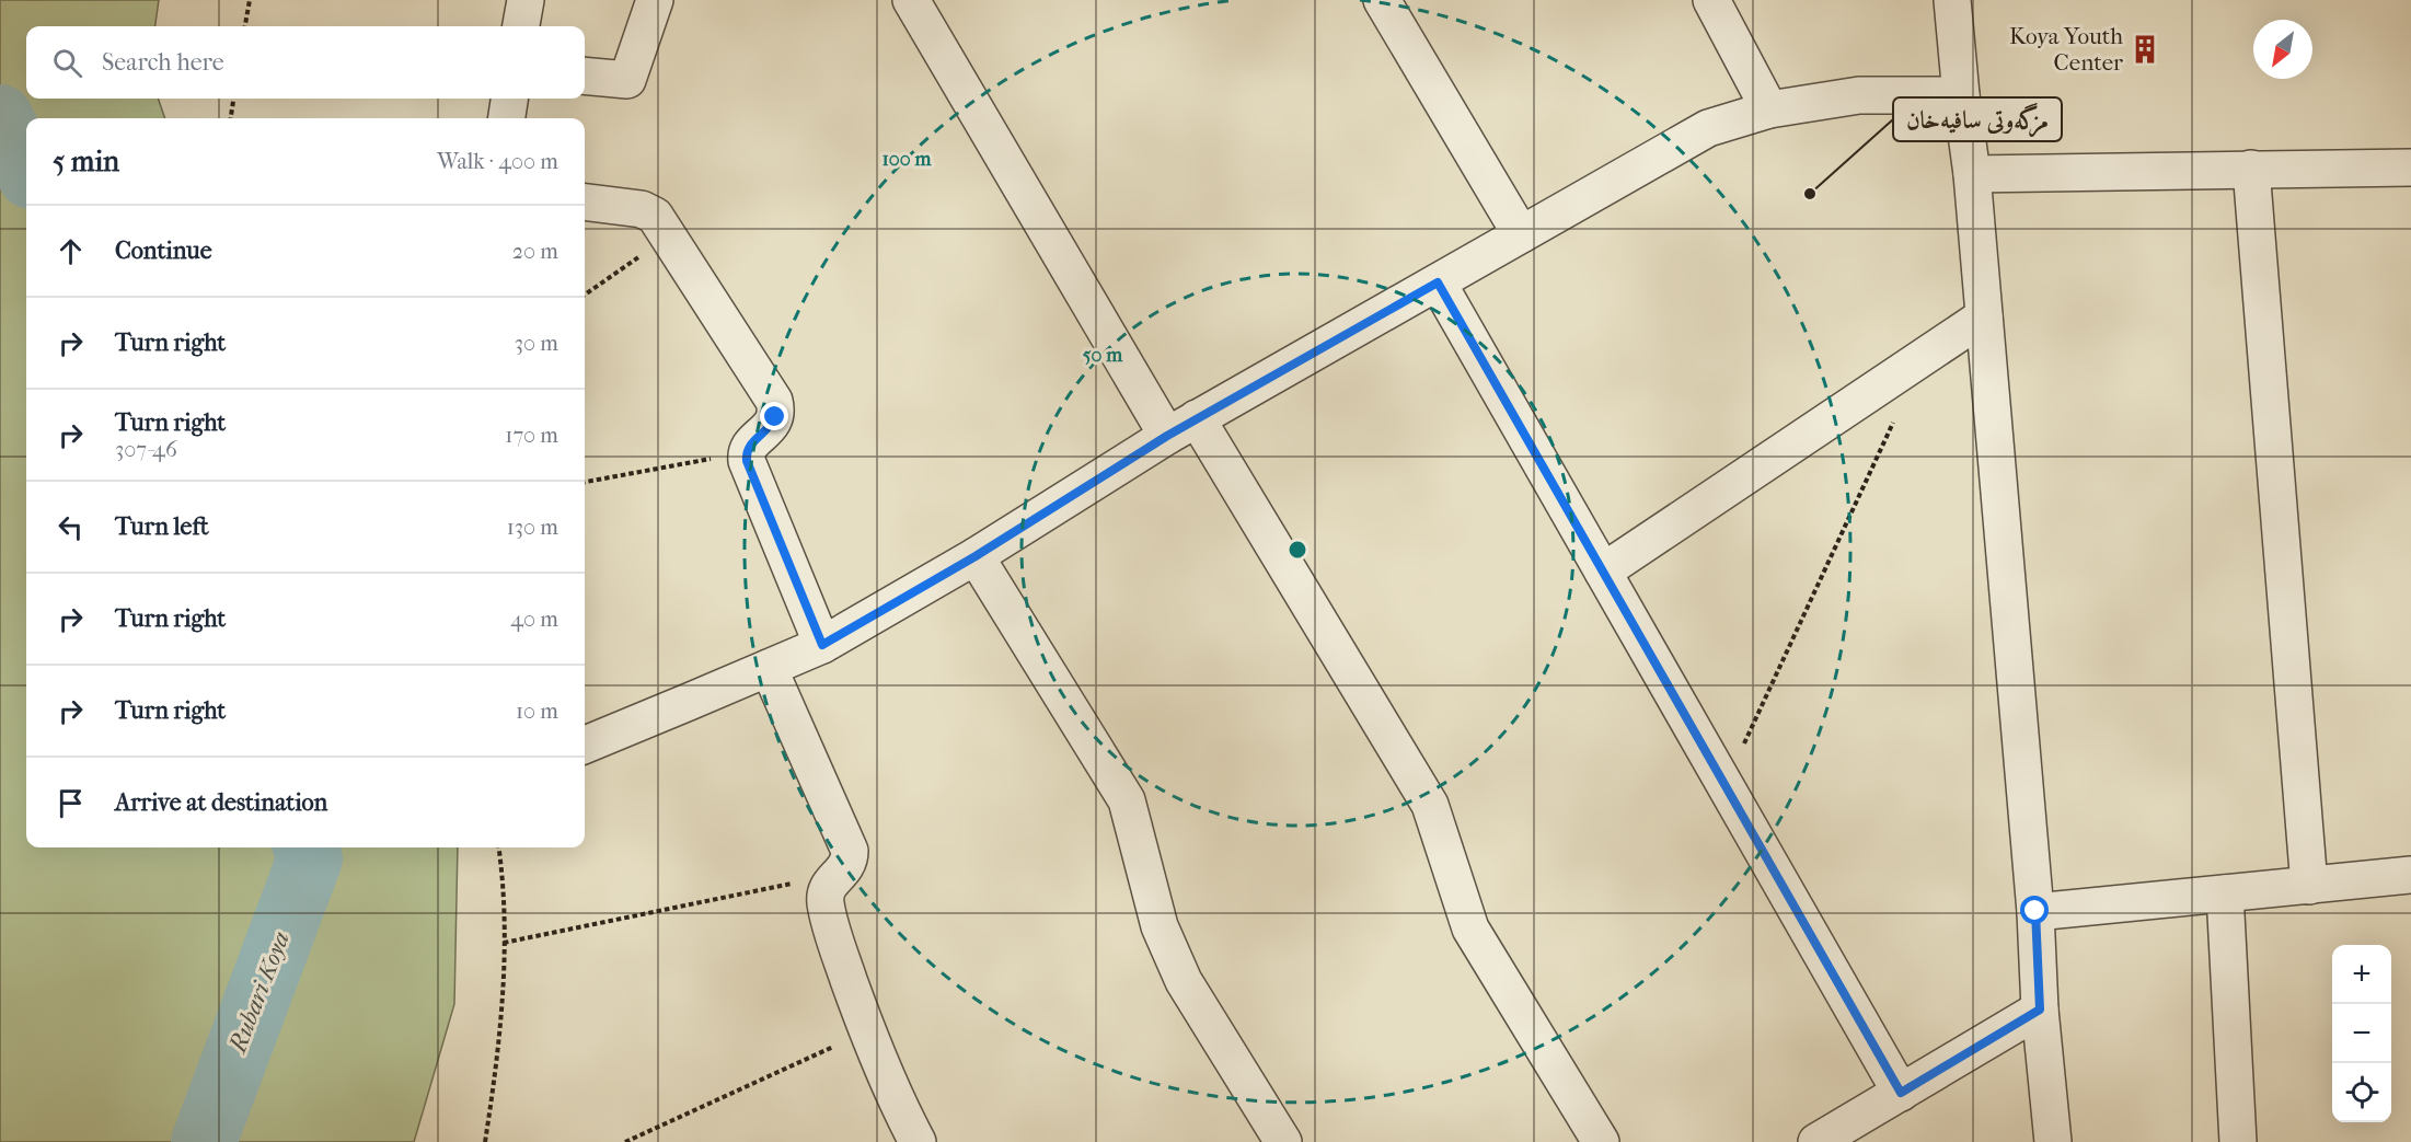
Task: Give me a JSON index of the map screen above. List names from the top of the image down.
{
  "water": ["Rubari Koya"],
  "places": {
    "building": ["Koya Youth Center"],
    "other": ["مزگه‌وتی سافیه‌خان"]
  },
  "north": "bottom left",
  "page": {
    "search": "Search here",
    "heading": ["5 min", "Walk · 400 m"],
    "list": [
      ["Continue", "20 m"],
      ["Turn right", "30 m"],
      ["Turn right", "307-46", "170 m"],
      ["Turn left", "130 m"],
      ["Turn right", "40 m"],
      ["Turn right", "10 m"],
      "Arrive at destination"
    ],
    "map_buttons": ["+", "−"]
  },
  "rings": ["100 m", "50 m"]
}
